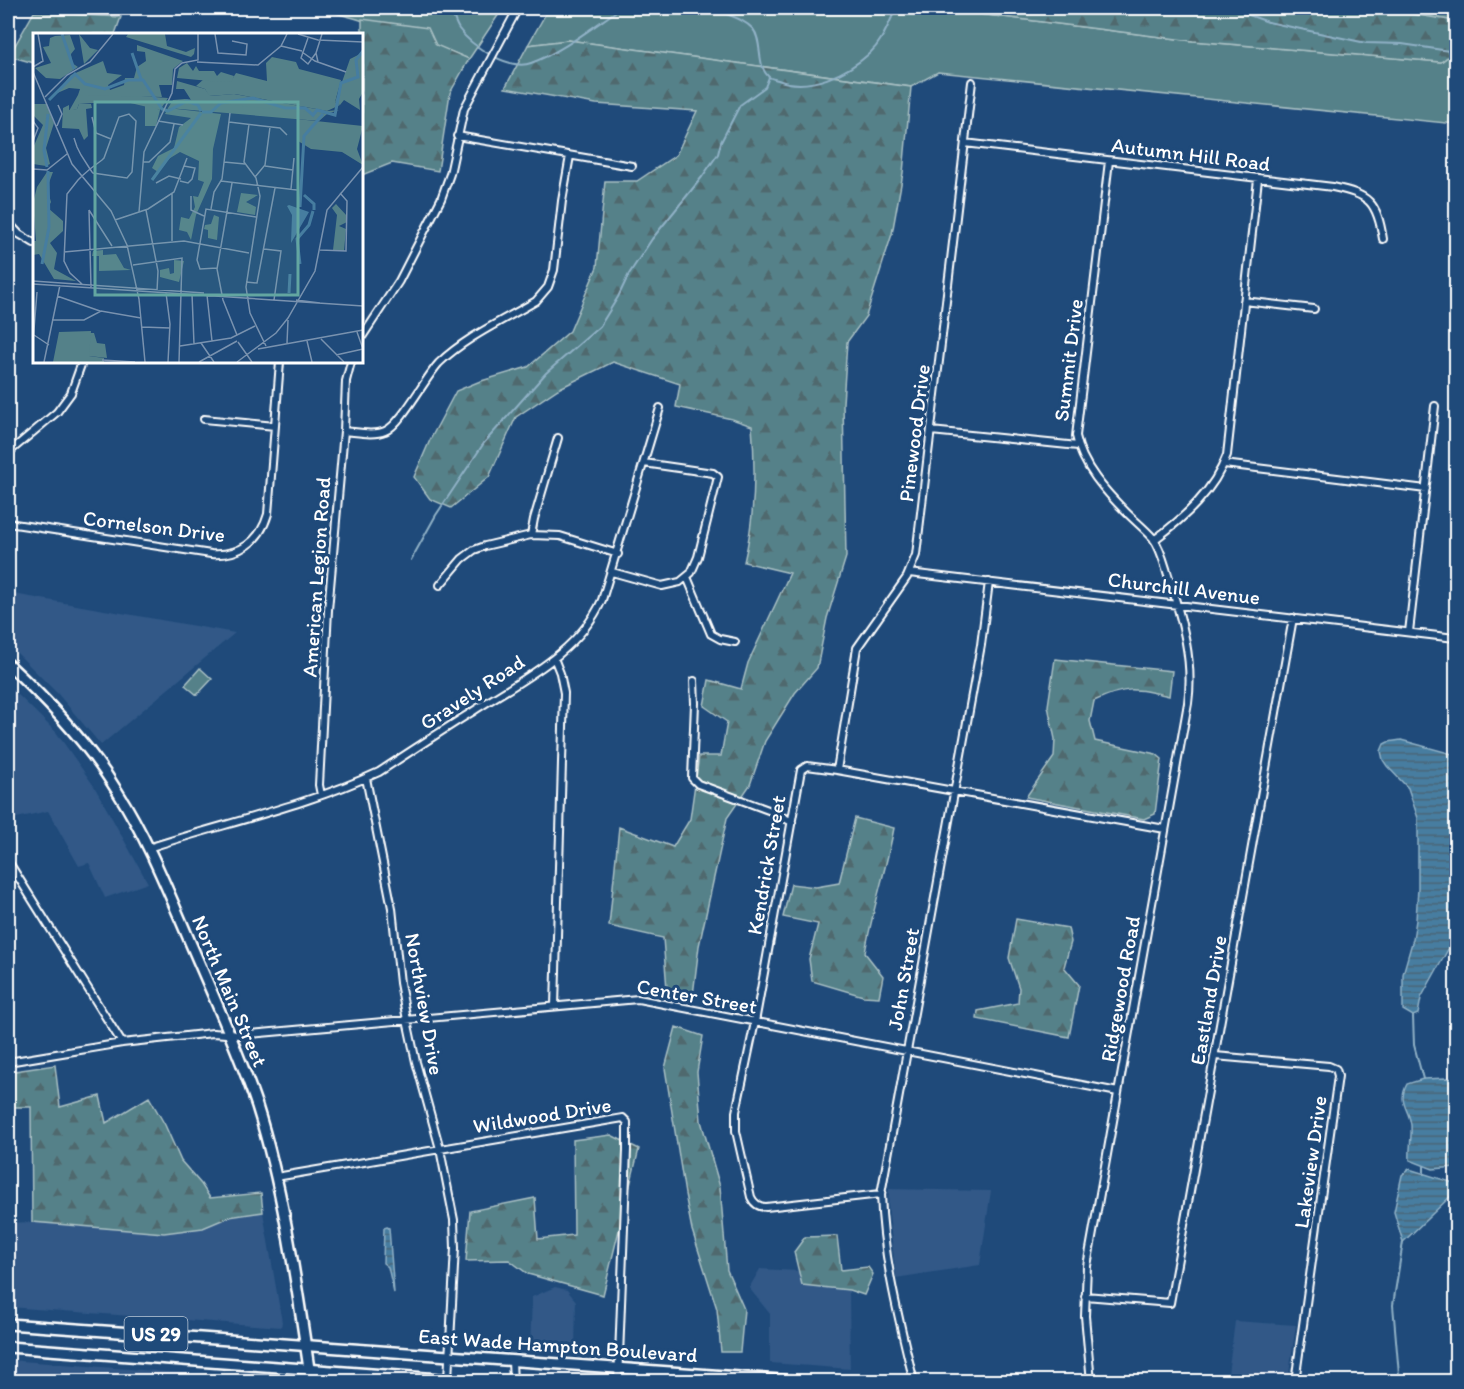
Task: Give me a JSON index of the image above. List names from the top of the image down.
{
  "streets": {
    "main road": ["North Main Street", "US 29", "East Wade Hampton Boulevard"],
    "street": [
      "Autumn Hill Road",
      "Summit Drive",
      "Pinewood Drive",
      "Cornelson Drive",
      "American Legion Road",
      "Churchill Avenue",
      "Gravely Road",
      "Kendrick Street",
      "John Street",
      "Ridgewood Road",
      "Center Street",
      "Eastland Drive",
      "Northview Drive",
      "Wildwood Drive",
      "Lakeview Drive"
    ]
  },
  "crossings": [
    ["Autumn Hill Road", "Summit Drive"],
    ["Autumn Hill Road", "Pinewood Drive"],
    ["Summit Drive", "Churchill Avenue"],
    ["Summit Drive", "Ridgewood Road"],
    ["Pinewood Drive", "Churchill Avenue"],
    ["Pinewood Drive", "Kendrick Street"],
    ["American Legion Road", "Gravely Road"],
    ["Churchill Avenue", "John Street"],
    ["Churchill Avenue", "Ridgewood Road"],
    ["Churchill Avenue", "Eastland Drive"],
    ["Gravely Road", "North Main Street"],
    ["Gravely Road", "Northview Drive"],
    ["Kendrick Street", "John Street"],
    ["Kendrick Street", "Ridgewood Road"],
    ["Kendrick Street", "Center Street"],
    ["John Street", "Center Street"],
    ["Ridgewood Road", "Center Street"],
    ["Ridgewood Road", "Eastland Drive"],
    ["North Main Street", "Center Street"],
    ["North Main Street", "Wildwood Drive"],
    ["North Main Street", "US 29"],
    ["North Main Street", "East Wade Hampton Boulevard"],
    ["Center Street", "Northview Drive"],
    ["Eastland Drive", "Lakeview Drive"],
    ["Northview Drive", "Wildwood Drive"],
    ["Northview Drive", "East Wade Hampton Boulevard"],
    ["Wildwood Drive", "East Wade Hampton Boulevard"],
    ["US 29", "East Wade Hampton Boulevard"]
  ]
}
